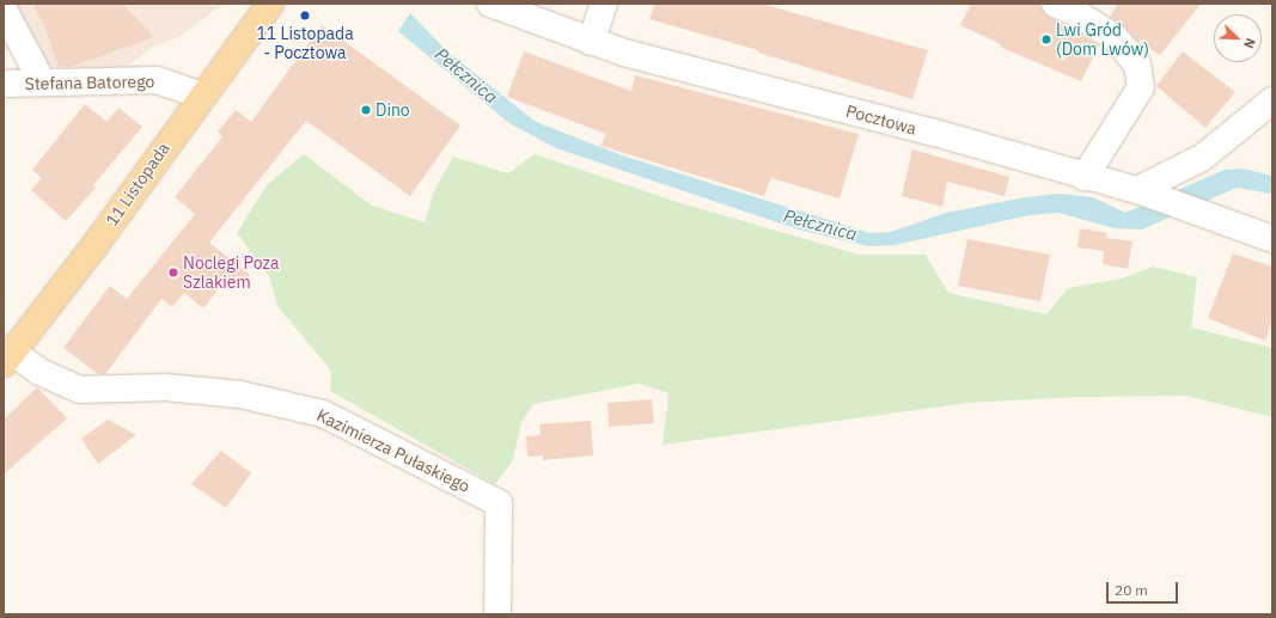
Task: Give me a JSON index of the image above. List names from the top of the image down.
{
  "streets": {
    "main road": ["11 Listopada"],
    "street": ["Stefana Batorego", "Pocztowa", "Kazimierza Pułaskiego"]
  },
  "crossings": [
    ["Stefana Batorego", "11 Listopada"],
    ["11 Listopada", "Kazimierza Pułaskiego"]
  ],
  "water": ["Pełcznica"],
  "places": [
    "11 Listopada - Pocztowa",
    "Lwi Gród (Dom Lwów)",
    "Dino",
    "Noclegi Poza Szlakiem"
  ],
  "scale_bar": "20 m",
  "north": "bottom right"
}
